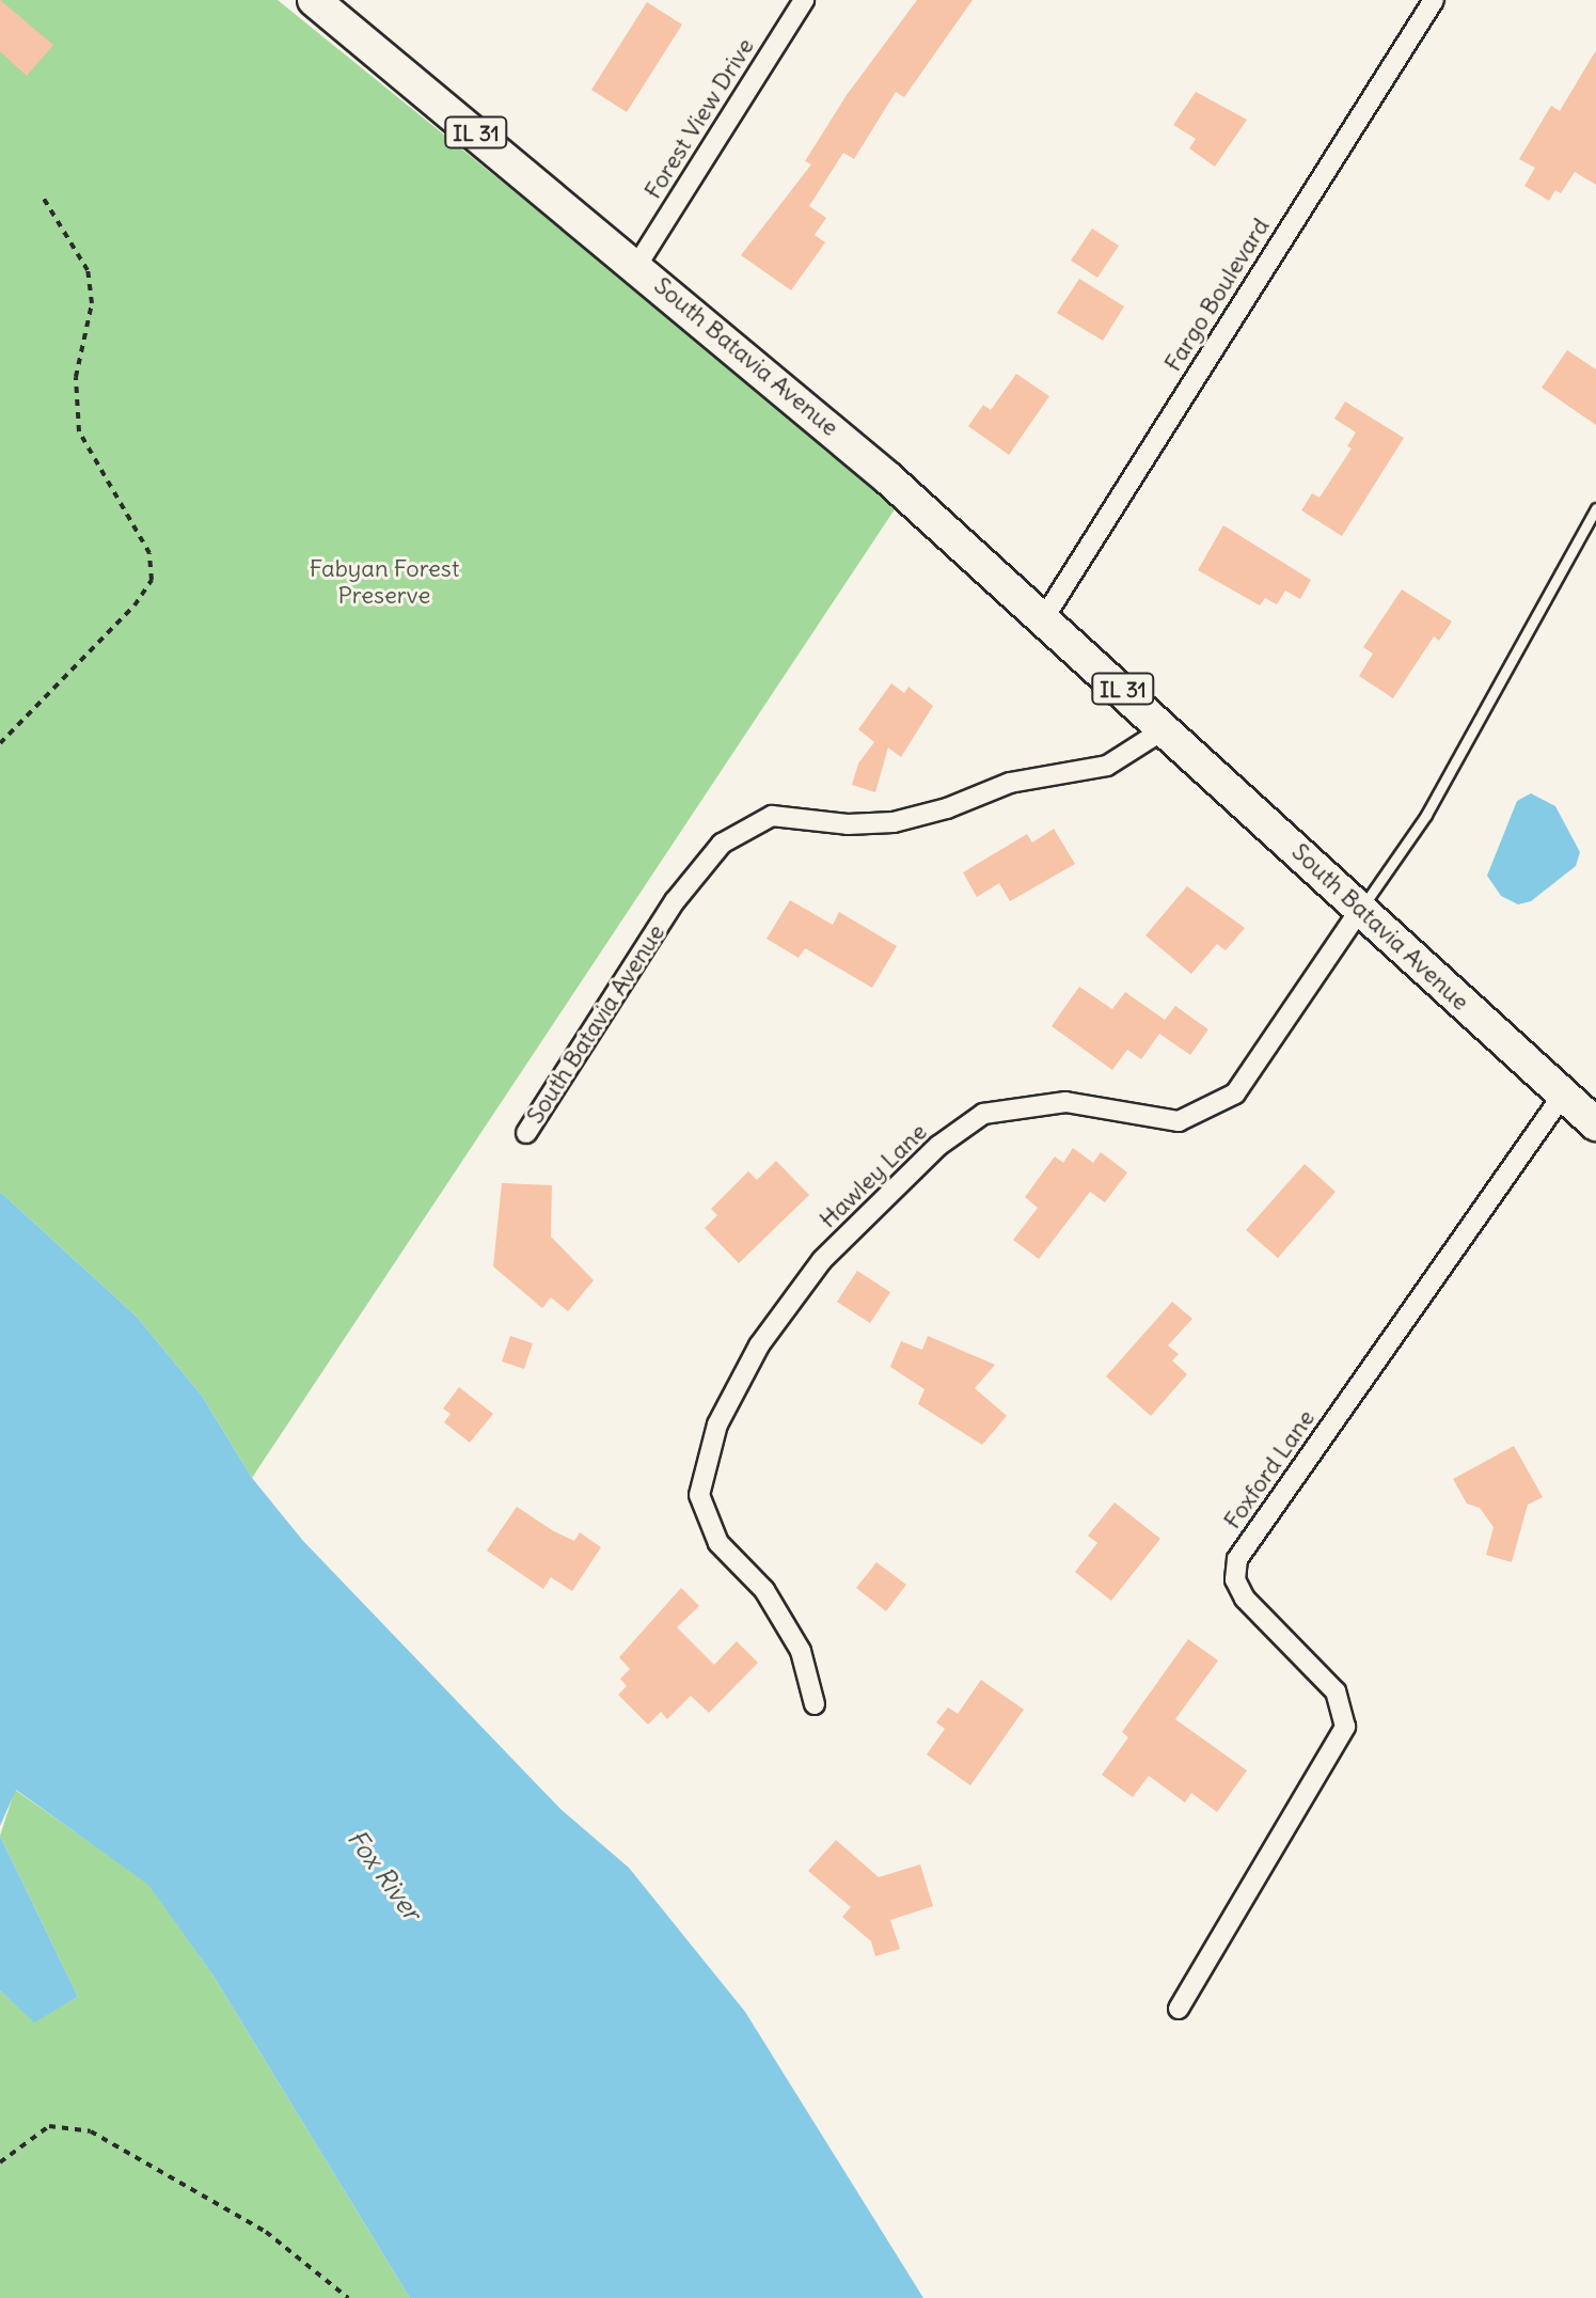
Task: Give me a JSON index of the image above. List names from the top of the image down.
{
  "streets": {
    "main road": ["IL 31", "South Batavia Avenue"],
    "street": [
      "Forest View Drive",
      "Fargo Boulevard",
      "Hawley Lane",
      "Foxford Lane"
    ]
  },
  "crossings": [
    ["Forest View Drive", "South Batavia Avenue"],
    ["Fargo Boulevard", "South Batavia Avenue"],
    ["South Batavia Avenue", "Hawley Lane"],
    ["South Batavia Avenue", "Foxford Lane"]
  ],
  "water": ["Fox River"],
  "parks": ["Fabyan Forest Preserve"]
}
